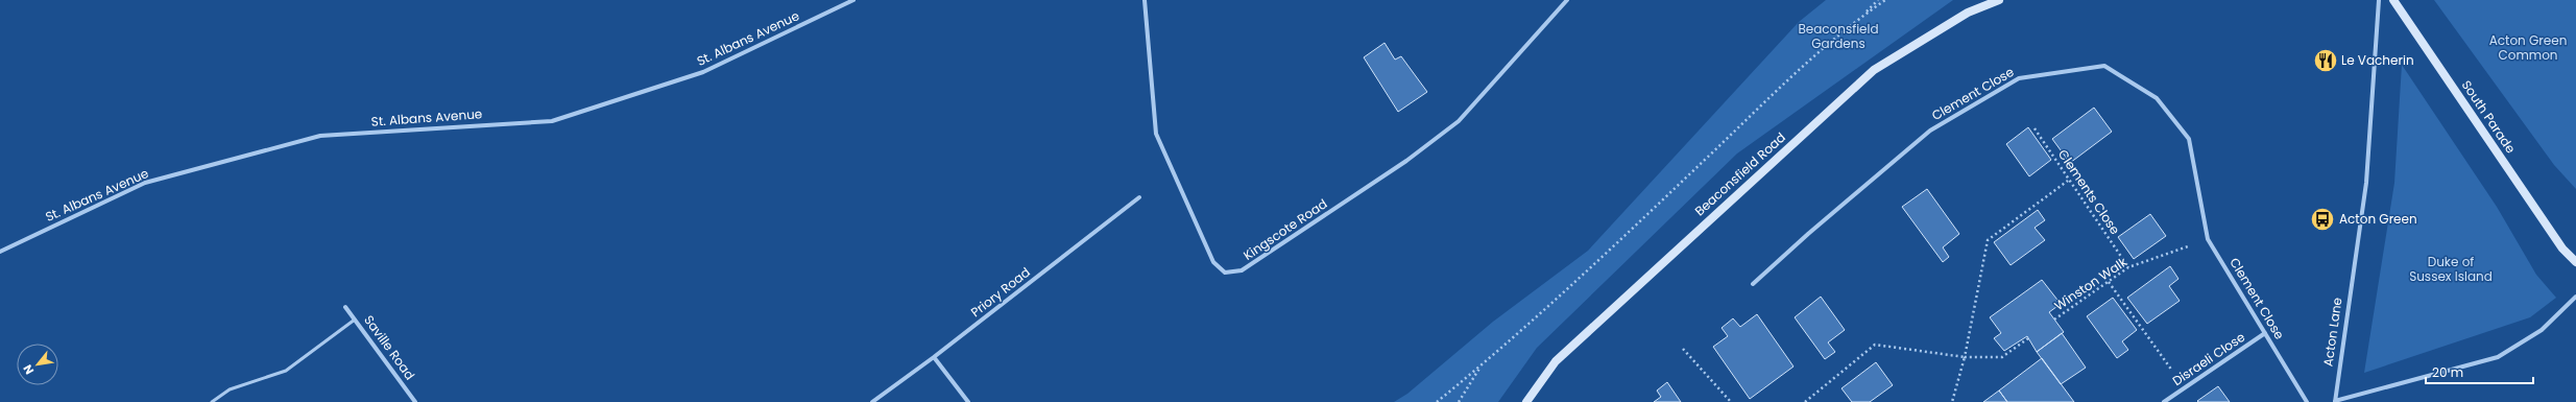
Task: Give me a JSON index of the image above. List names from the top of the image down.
{
  "streets": {
    "main road": ["South Parade", "Beaconsfield Road"],
    "street": [
      "St. Albans Avenue",
      "Clement Close",
      "Kingscote Road",
      "Priory Road",
      "Acton Lane",
      "Saville Road",
      "Disraeli Close"
    ],
    "path": ["Clements Close", "Winston Walk"]
  },
  "crossings": [
    ["Clement Close", "Winston Walk"],
    ["Clement Close", "Disraeli Close"],
    ["Clements Close", "Winston Walk"]
  ],
  "parks": ["Beaconsfield Gardens", "Acton Green Common", "Duke of Sussex Island"],
  "places": {
    "restaurant": ["Le Vacherin"],
    "bus stop": ["Acton Green"]
  },
  "scale_bar": "20 m",
  "north": "bottom left"
}
